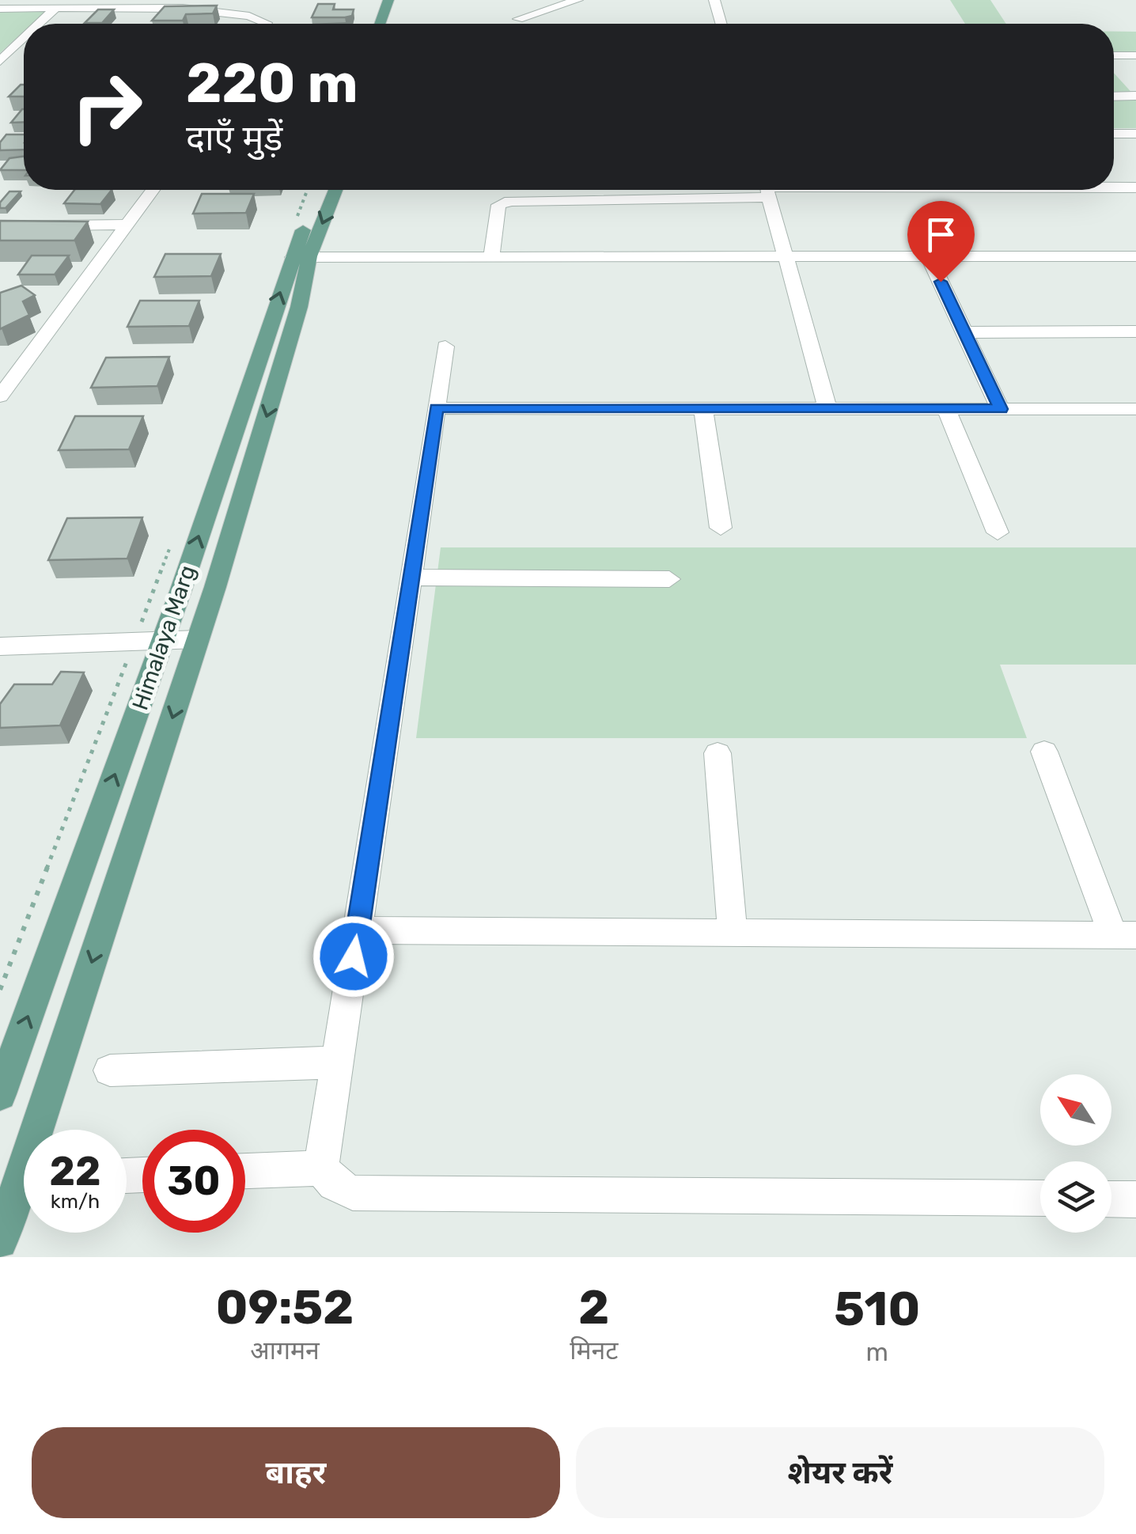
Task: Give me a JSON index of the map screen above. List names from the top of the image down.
{
  "streets": {
    "main road": ["Himalaya Marg"]
  },
  "north": "top left",
  "page": {
    "turn": ["220 m", "दाएँ मुड़ें"],
    "speed": "22 km/h",
    "limit": "30",
    "eta": [
      "09:52",
      "आगमन",
      "2",
      "मिनट",
      "510",
      "m"
    ],
    "buttons": ["बाहर", "शेयर करें"]
  }
}
